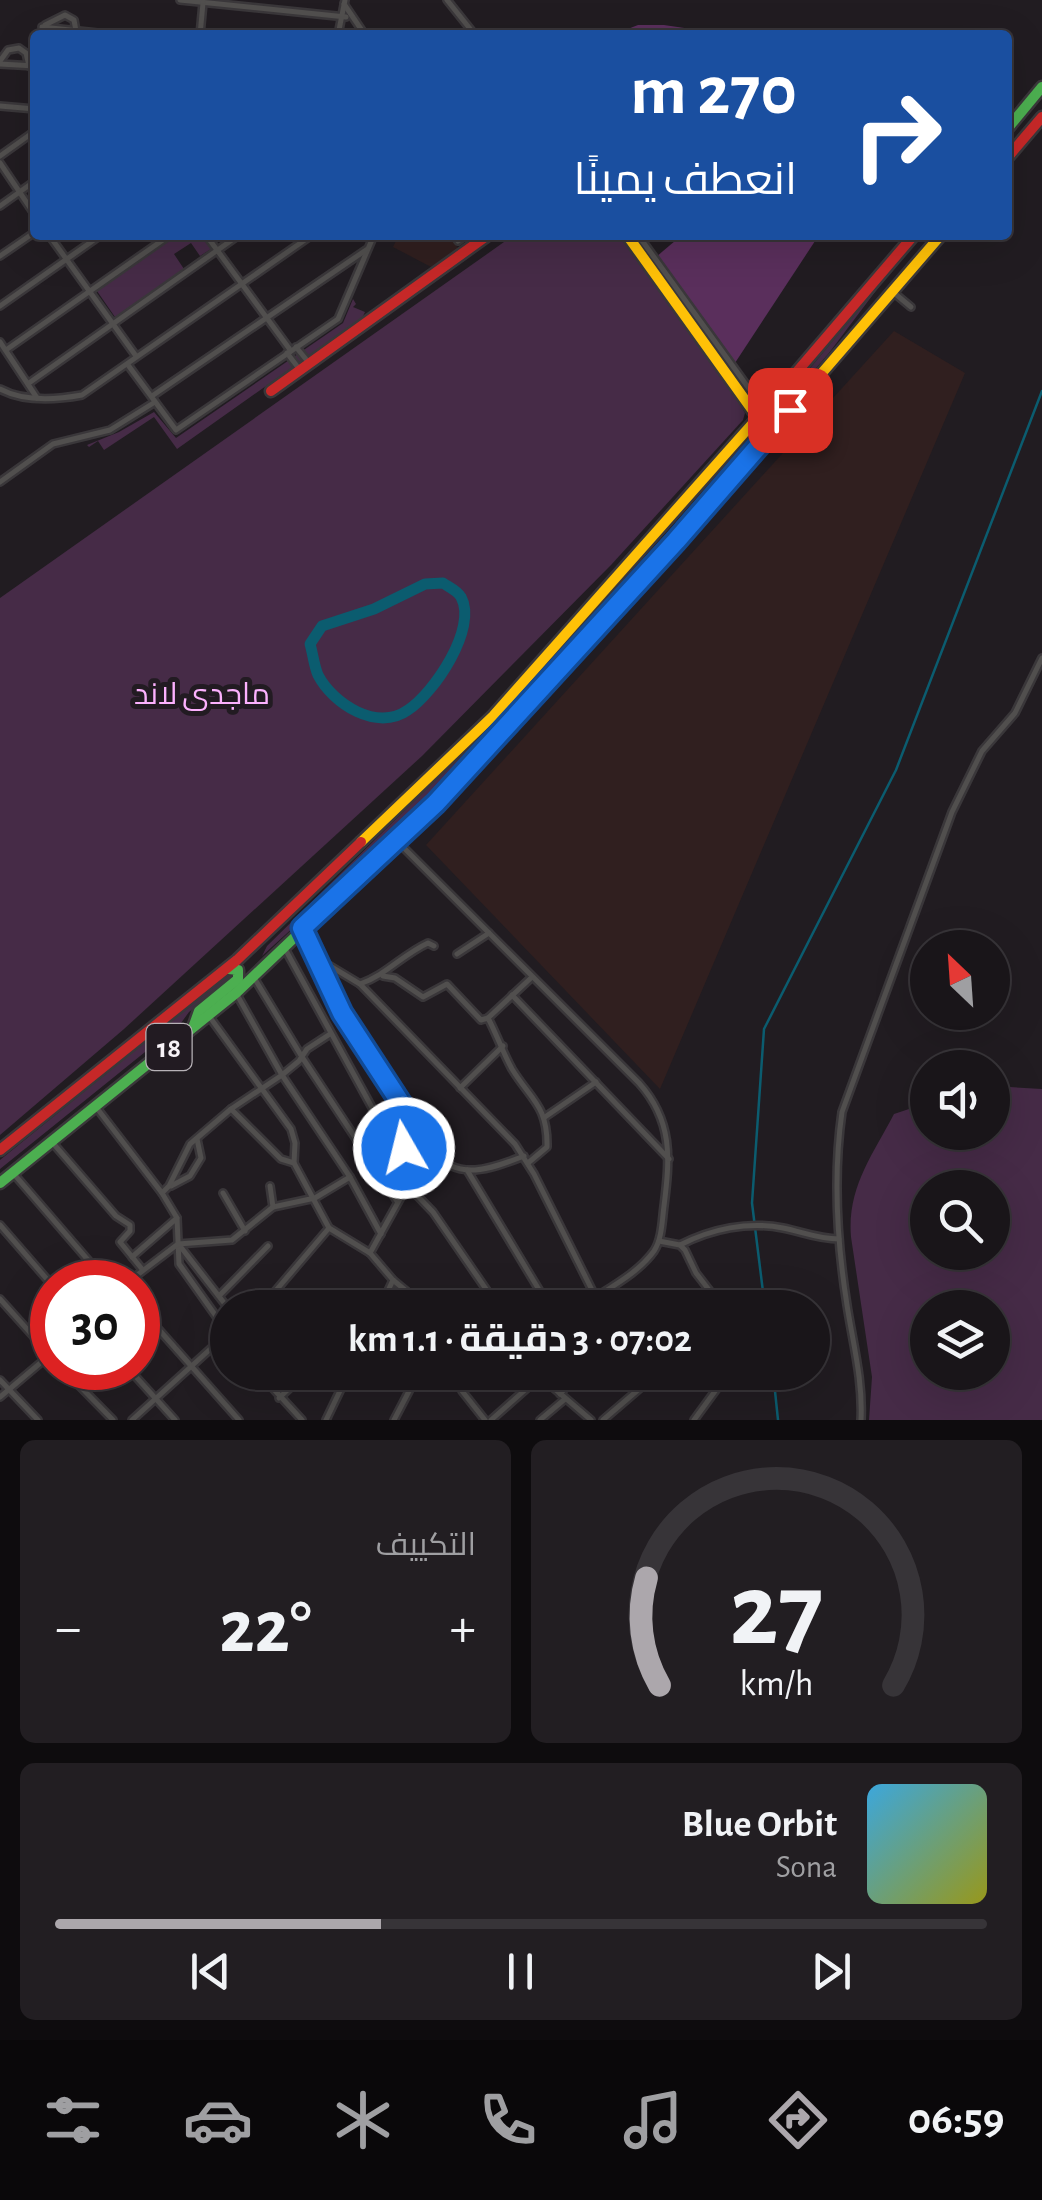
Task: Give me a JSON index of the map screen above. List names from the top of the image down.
{
  "streets": {
    "main road": ["18"]
  },
  "parks": ["ماجدی لاند"],
  "north": "top left",
  "page": {
    "turn": ["270 m", "انعطف يمينًا"],
    "limit": "30",
    "trip": "07:02 · 3 دقيقة · 1.1 km",
    "tile": "التكييف",
    "heat": ["−", "22°", "+"],
    "song": ["Blue Orbit", "Sona"],
    "tabs": "06:59",
    "gauge": ["27", "km/h"]
  }
}
